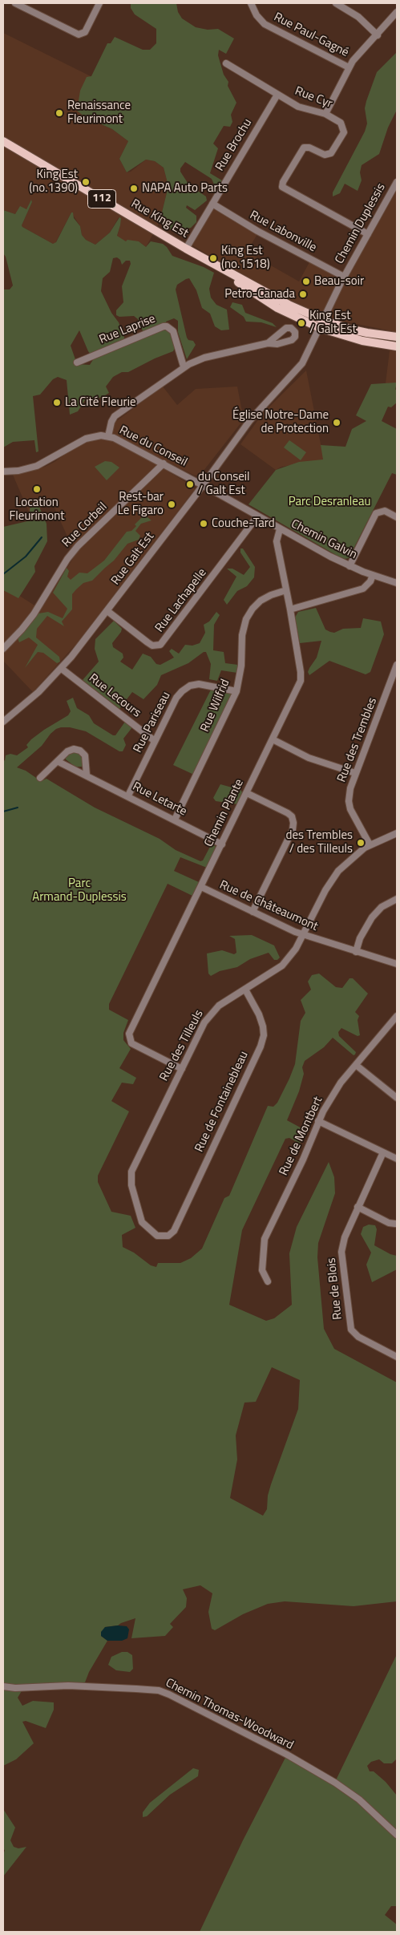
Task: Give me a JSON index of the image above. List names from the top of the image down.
{
  "streets": {
    "main road": ["112", "Rue King Est"],
    "street": [
      "Rue Paul-Gagné",
      "Rue Cyr",
      "Rue Brochu",
      "Chemin Duplessis",
      "Rue Labonville",
      "Rue Laprise",
      "Rue du Conseil",
      "Rue Corbeil",
      "Chemin Galvin",
      "Rue Galt Est",
      "Rue Lachapelle",
      "Rue Lecours",
      "Rue Wilfrid",
      "Rue Pariseau",
      "Rue des Trembles",
      "Rue Letarte",
      "Chemin Plante",
      "Rue de Châteaumont",
      "Rue des Tilleuls",
      "Rue de Fontainebleau",
      "Rue de Montbert",
      "Rue de Blois",
      "Chemin Thomas-Woodward"
    ]
  },
  "crossings": [
    ["Rue Cyr", "Rue Brochu"],
    ["Rue Cyr", "Chemin Duplessis"],
    ["Rue Brochu", "Rue King Est"],
    ["Rue Brochu", "Rue Labonville"],
    ["Rue King Est", "Chemin Duplessis"],
    ["Rue King Est", "Rue Galt Est"],
    ["Chemin Duplessis", "Rue Labonville"],
    ["Chemin Duplessis", "Rue Galt Est"],
    ["Rue du Conseil", "Rue Corbeil"],
    ["Rue du Conseil", "Chemin Galvin"],
    ["Rue du Conseil", "Rue Galt Est"],
    ["Chemin Galvin", "Rue Galt Est"],
    ["Chemin Galvin", "Rue Lachapelle"],
    ["Chemin Galvin", "Chemin Plante"],
    ["Rue Galt Est", "Rue Lachapelle"],
    ["Rue Galt Est", "Rue Lecours"],
    ["Rue Lecours", "Rue Pariseau"],
    ["Rue Wilfrid", "Rue Pariseau"],
    ["Rue Wilfrid", "Rue Letarte"],
    ["Rue Wilfrid", "Chemin Plante"],
    ["Rue Pariseau", "Rue Letarte"],
    ["Rue des Trembles", "Rue des Tilleuls"],
    ["Rue Letarte", "Chemin Plante"],
    ["Chemin Plante", "Rue de Châteaumont"],
    ["Chemin Plante", "Rue des Tilleuls"],
    ["Rue de Châteaumont", "Rue des Tilleuls"],
    ["Rue des Tilleuls", "Rue de Fontainebleau"]
  ],
  "parks": ["Parc Desranleau", "Parc Armand-Duplessis"],
  "places": [
    "Renaissance Fleurimont",
    "King Est (no.1390)",
    "NAPA Auto Parts",
    "King Est (no.1518)",
    "Beau-soir",
    "Petro-Canada",
    "King Est / Galt Est",
    "La Cité Fleurie",
    "Église Notre-Dame de Protection",
    "du Conseil / Galt Est",
    "Location Fleurimont",
    "Rest-bar Le Figaro",
    "Couche-Tard",
    "des Trembles / des Tilleuls"
  ]
}
